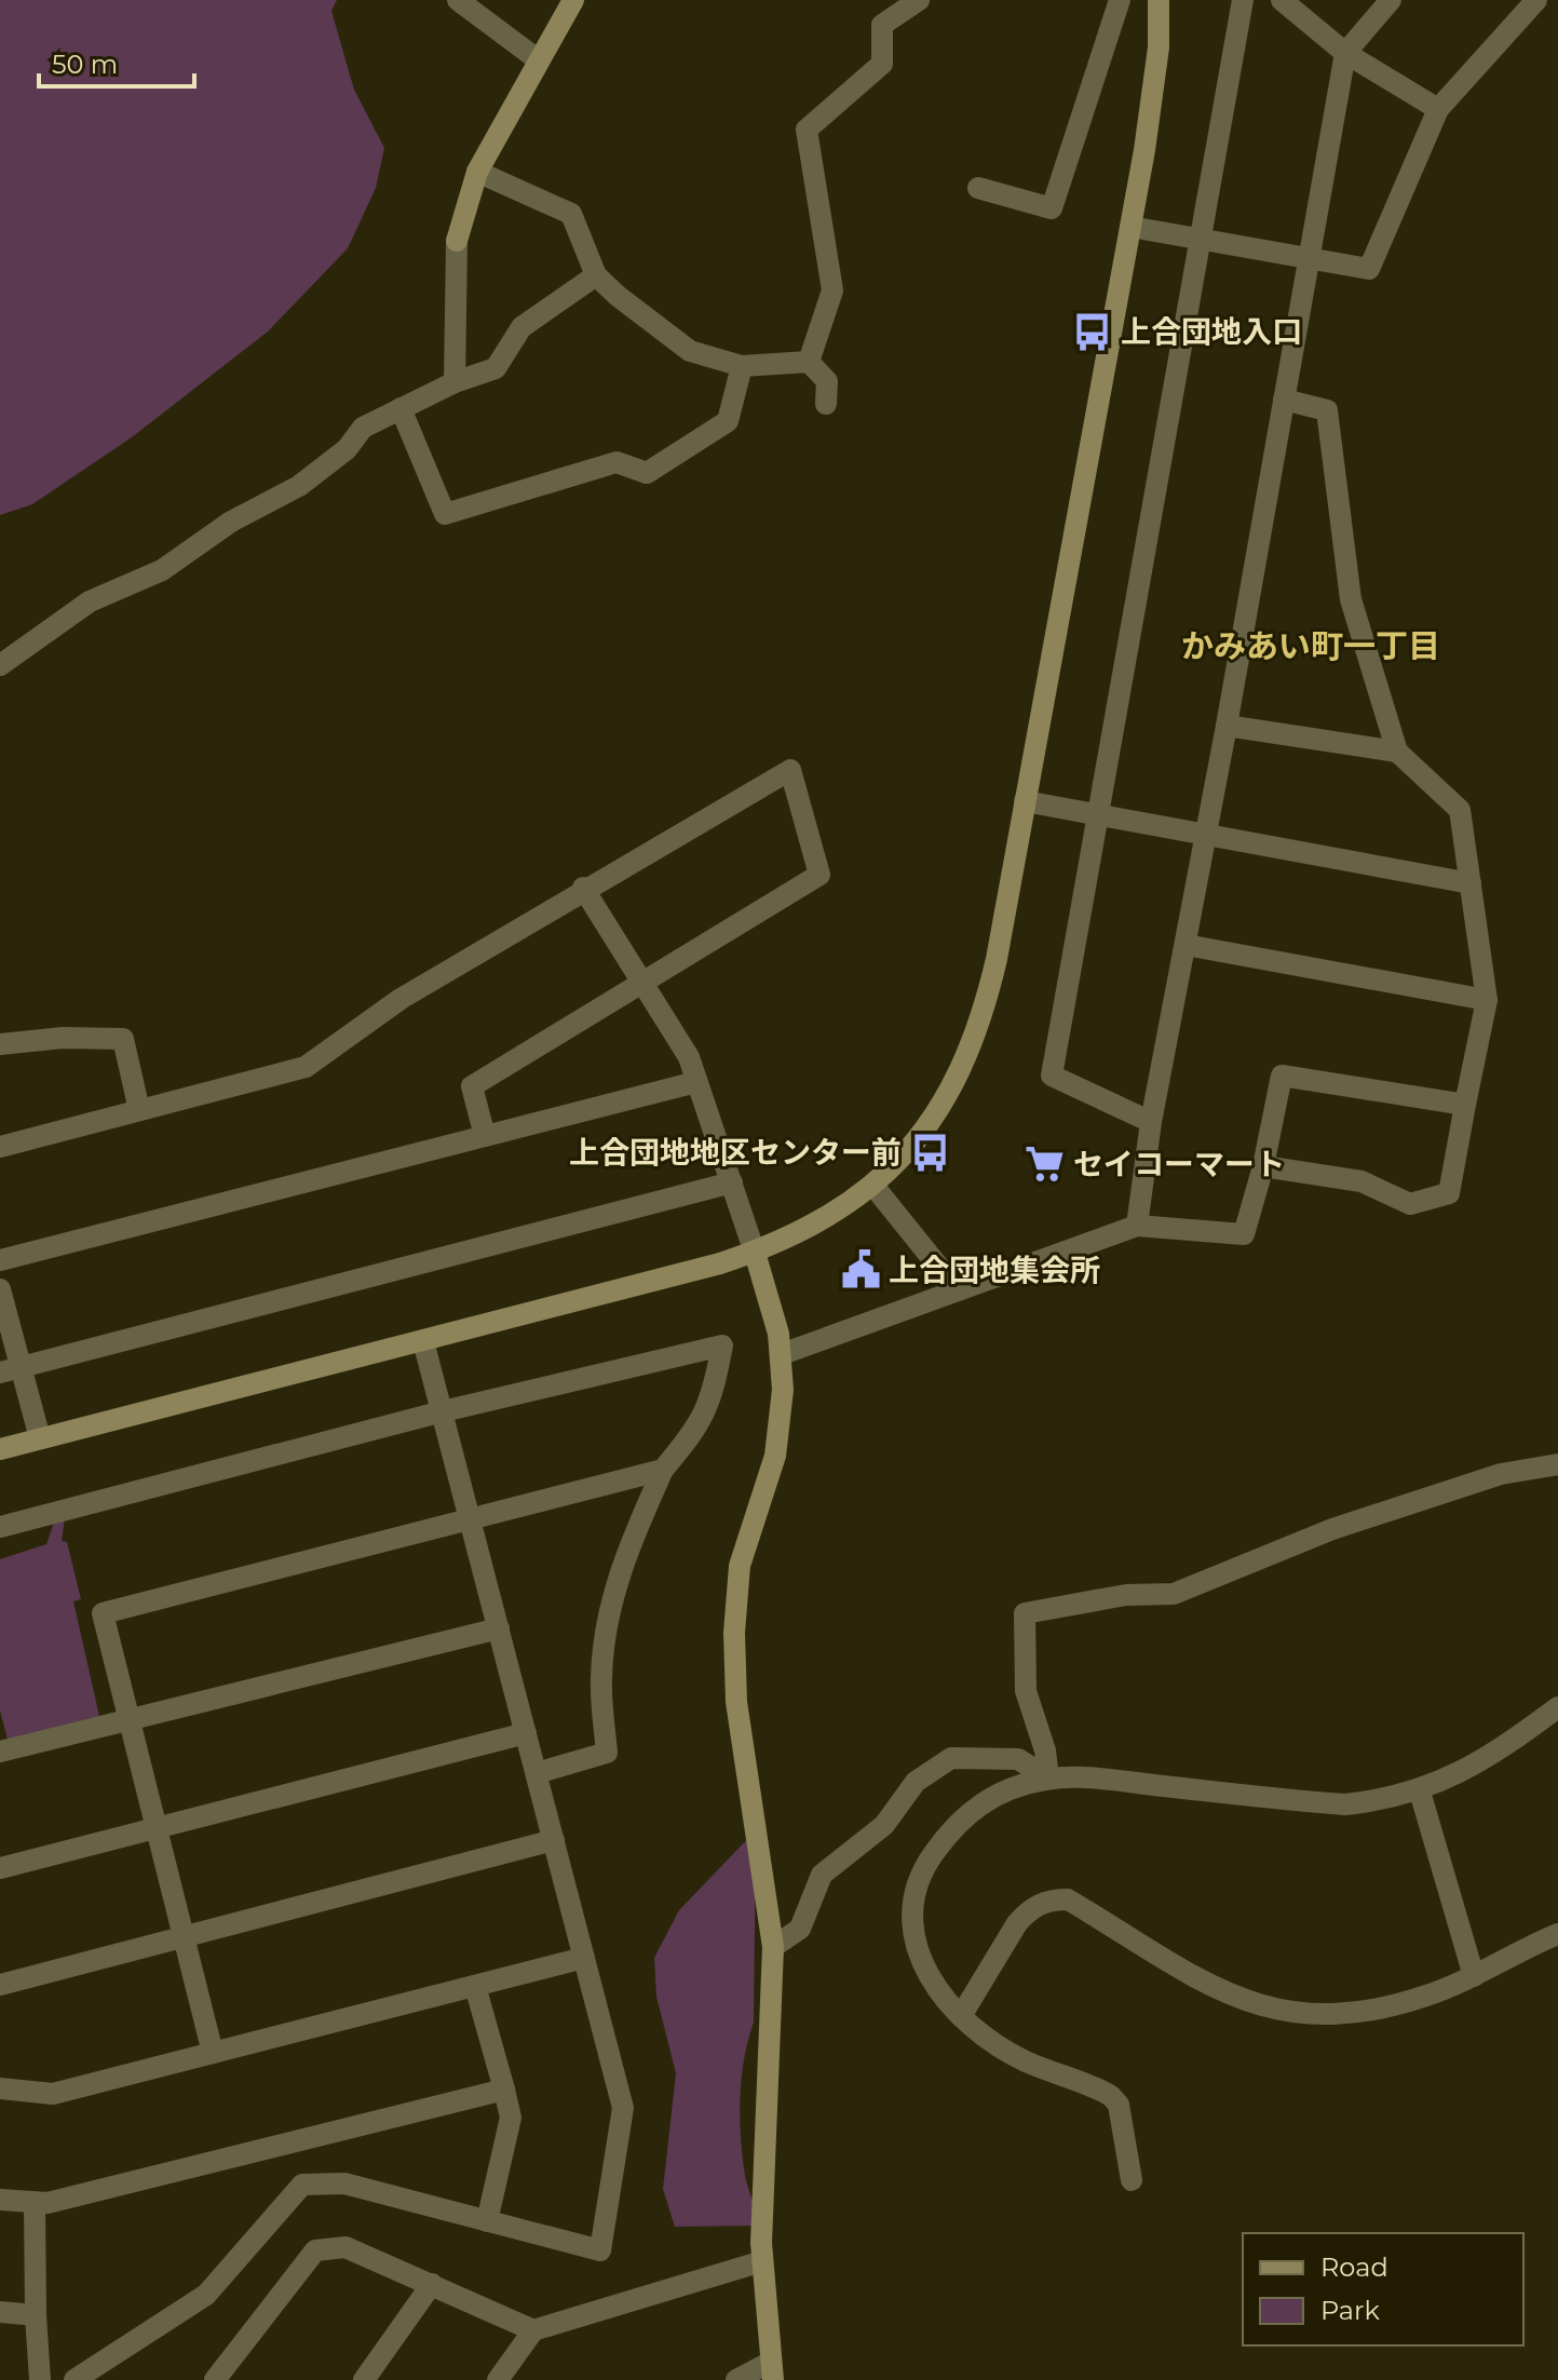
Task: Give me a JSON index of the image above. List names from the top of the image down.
{
  "districts": ["かみあい町一丁目"],
  "places": {
    "bus stop": ["上合団地入口", "上合団地地区センター前"],
    "supermarket": ["セイコーマート"],
    "public building": ["上合団地集会所"]
  },
  "legend": ["Road", "Park"],
  "scale_bar": "50 m"
}
